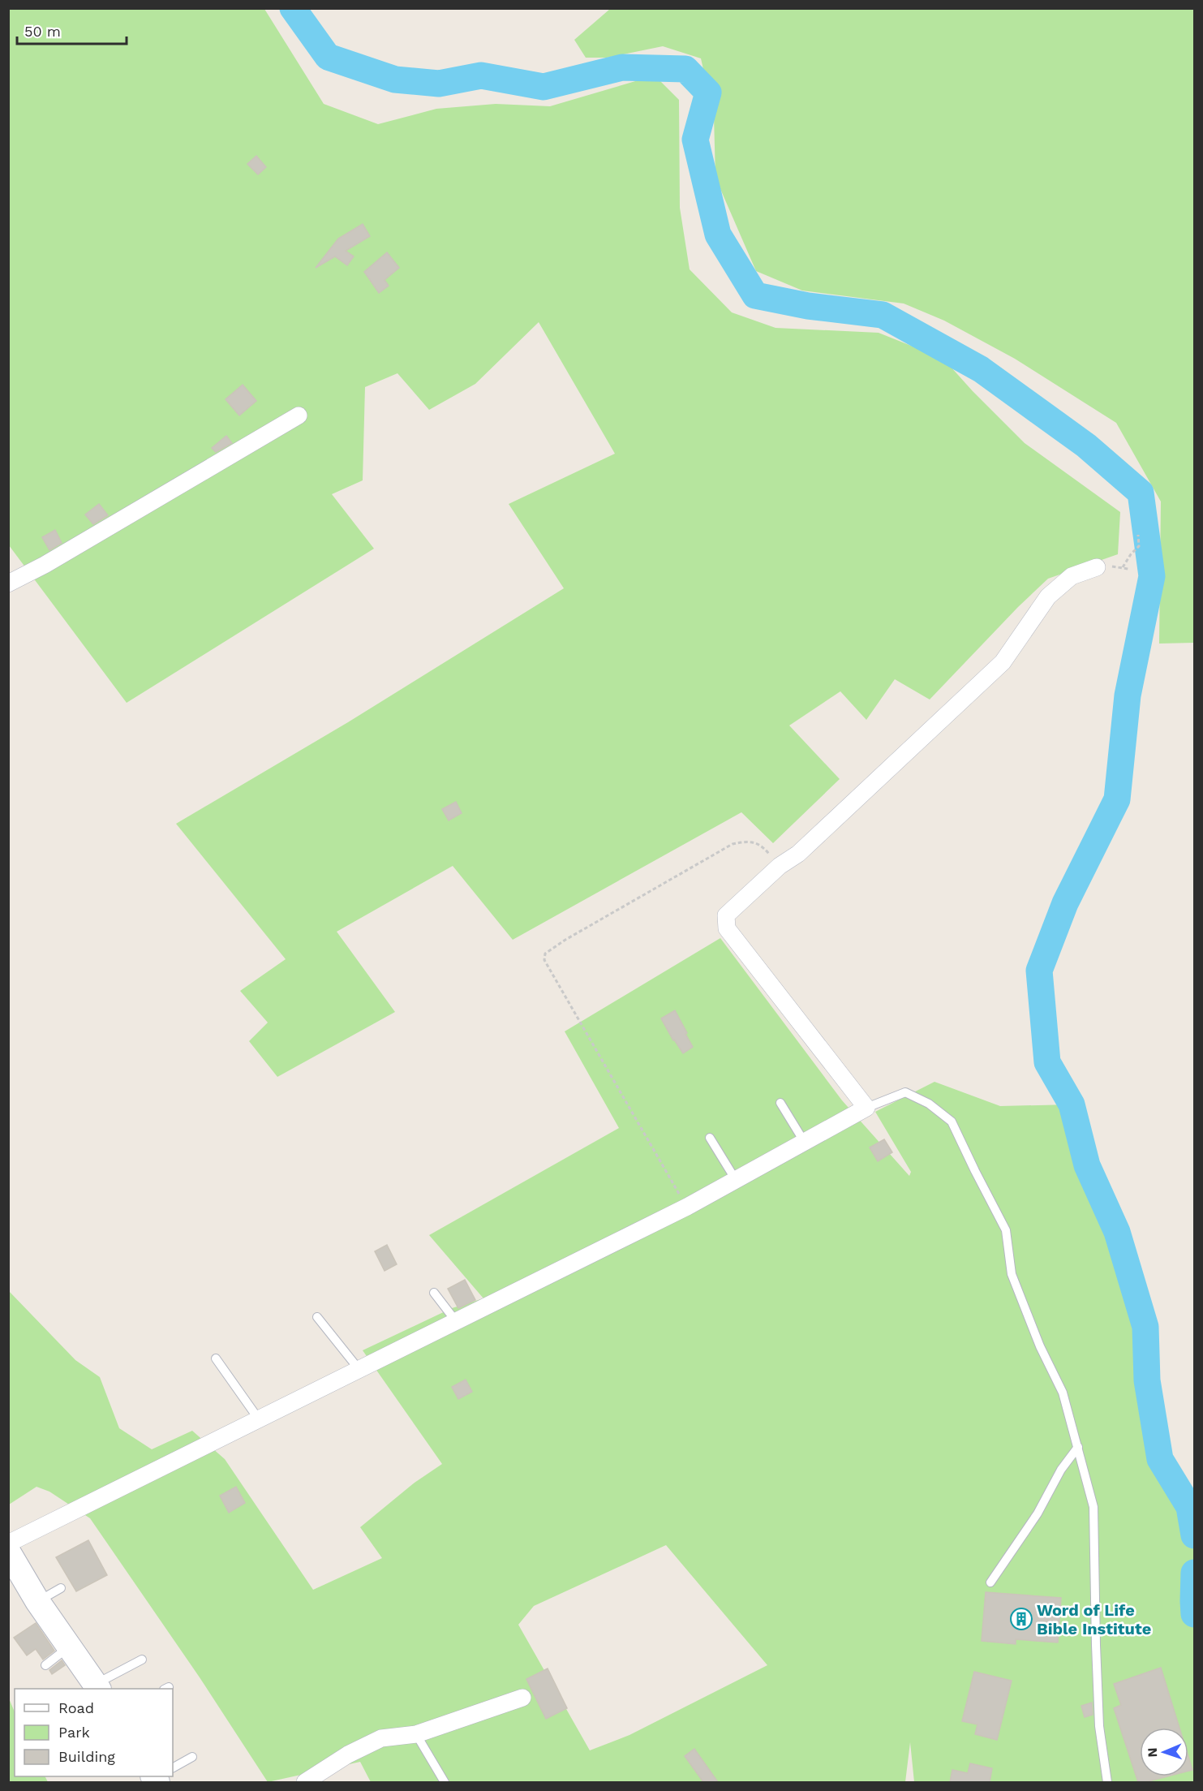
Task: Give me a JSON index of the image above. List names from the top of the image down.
{
  "places": {
    "building": ["Word of Life Bible Institute"]
  },
  "legend": ["Road", "Park", "Building"],
  "scale_bar": "50 m",
  "north": "left"
}
